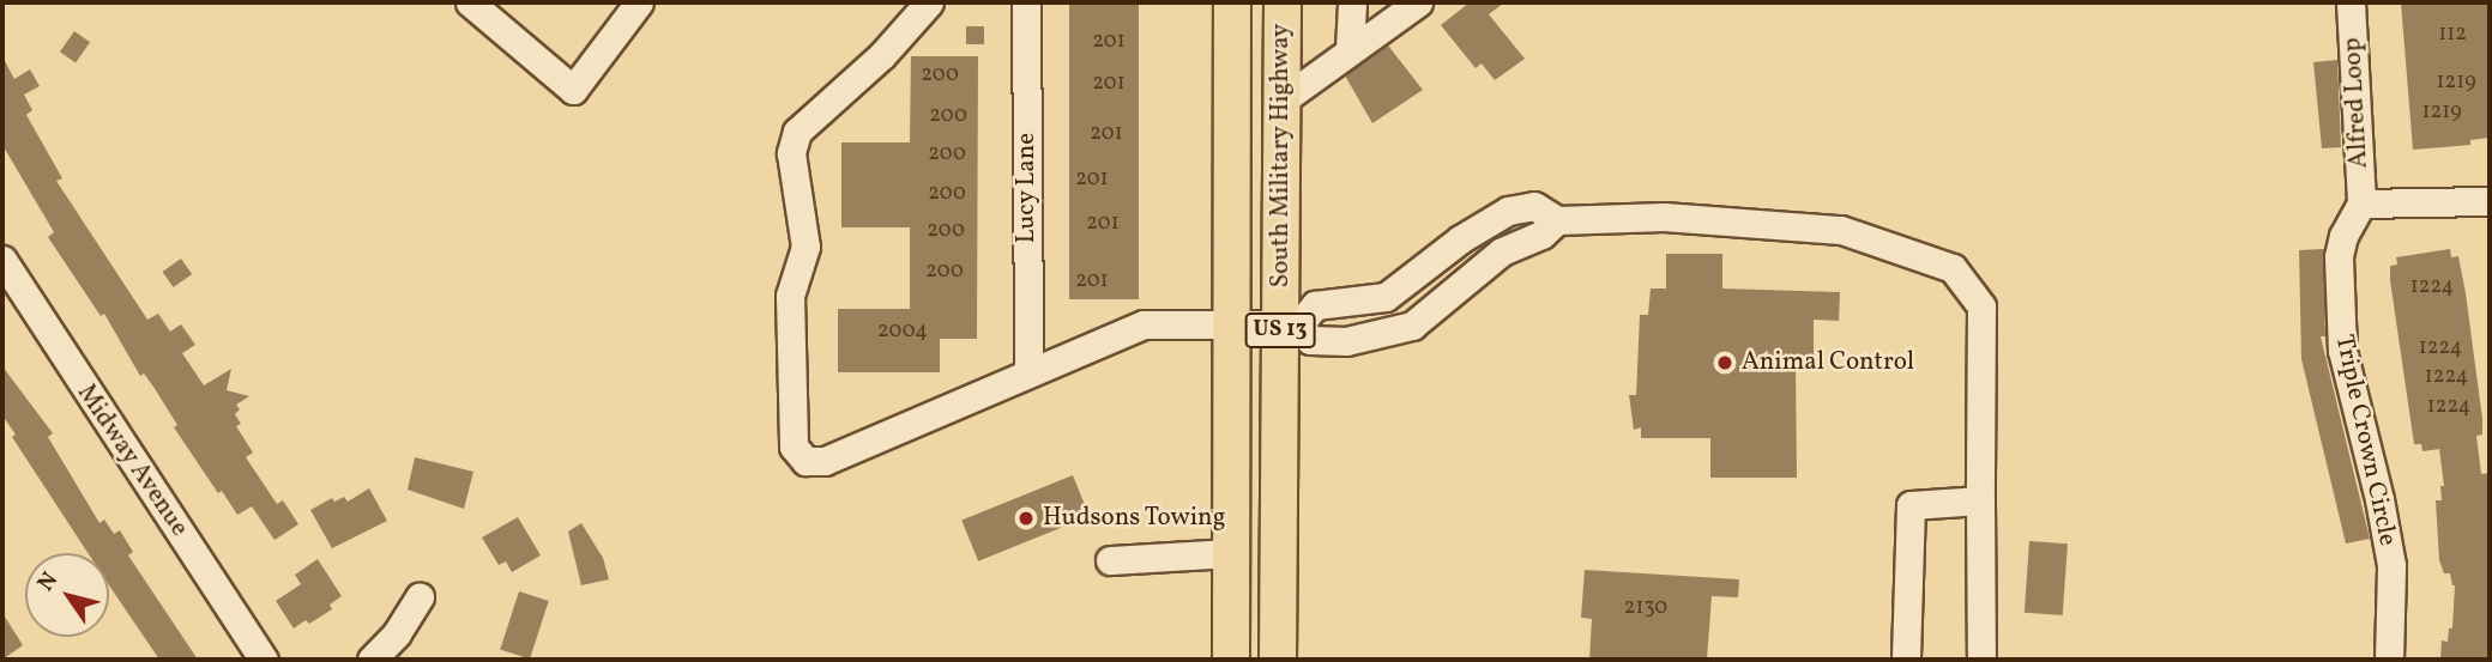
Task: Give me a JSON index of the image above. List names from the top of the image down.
{
  "streets": {
    "main road": ["South Military Highway", "US 13"],
    "street": [
      "Alfred Loop",
      "Lucy Lane",
      "Triple Crown Circle",
      "Midway Avenue"
    ]
  },
  "crossings": [
    ["Alfred Loop", "Triple Crown Circle"]
  ],
  "places": ["Animal Control", "Hudsons Towing"],
  "house_numbers": [
    "112",
    "201",
    "200",
    "1219",
    "201",
    "1219",
    "200",
    "201",
    "200",
    "201",
    "200",
    "201",
    "200",
    "200",
    "201",
    "1224",
    "2004",
    "1224",
    "1224",
    "1224",
    "2130"
  ],
  "north": "top left"
}
